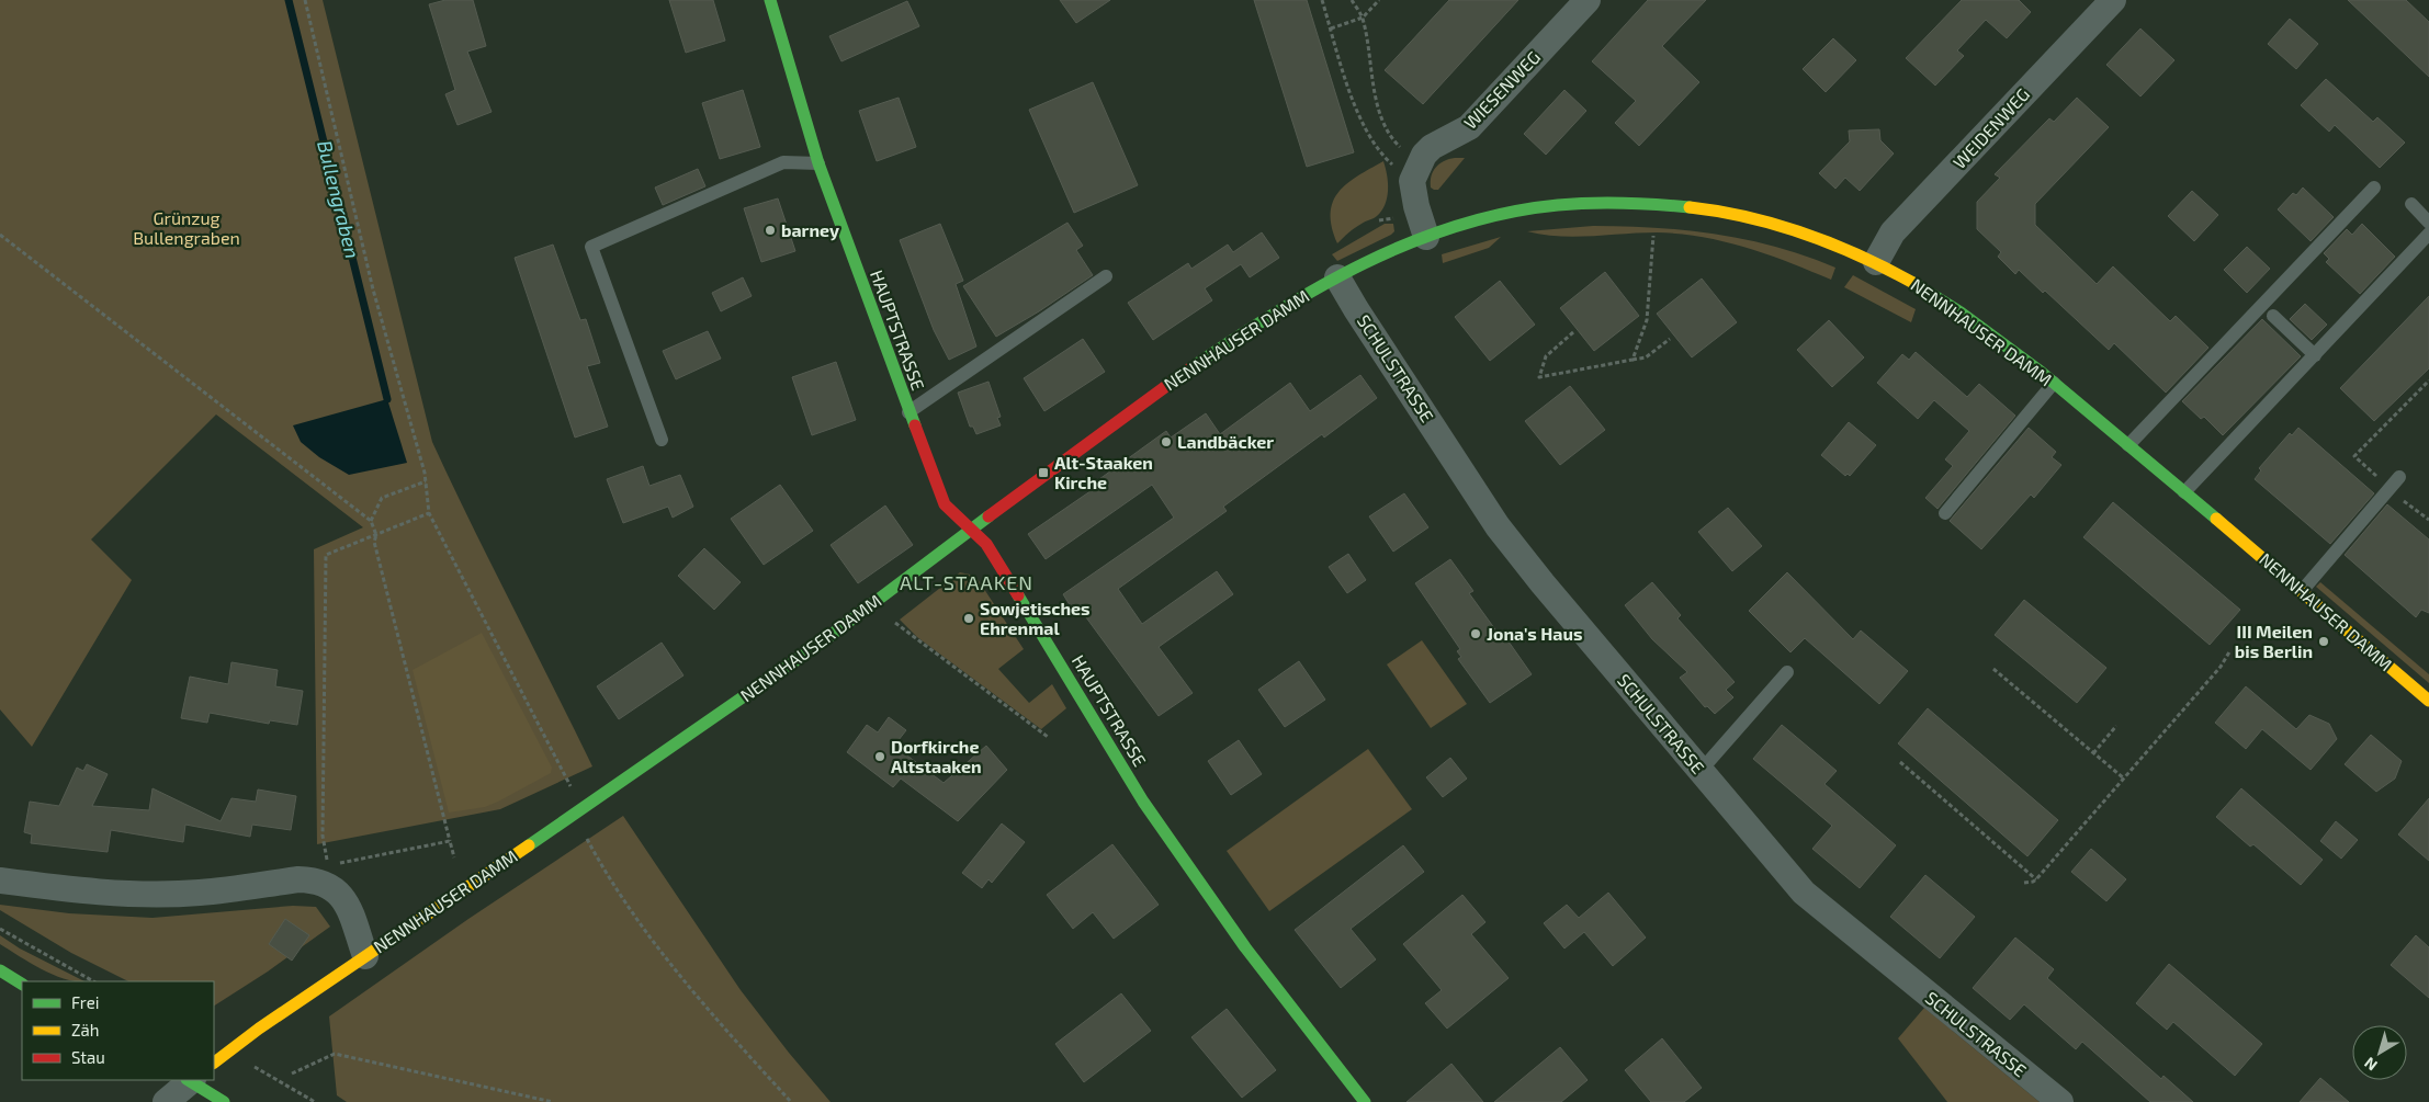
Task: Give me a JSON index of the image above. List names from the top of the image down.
{
  "streets": {
    "street": [
      "WIESENWEG",
      "WEIDENWEG",
      "HAUPTSTRASSE",
      "NENNHAUSER DAMM",
      "SCHULSTRASSE"
    ]
  },
  "crossings": [
    ["WEIDENWEG", "NENNHAUSER DAMM"],
    ["HAUPTSTRASSE", "NENNHAUSER DAMM"],
    ["NENNHAUSER DAMM", "SCHULSTRASSE"]
  ],
  "districts": ["ALT-STAAKEN"],
  "water": ["Bullengraben"],
  "parks": ["Grünzug Bullengraben"],
  "places": {
    "other": [
      "barney",
      "Landbäcker",
      "Sowjetisches Ehrenmal",
      "Jona's Haus",
      "III Meilen bis Berlin",
      "Dorfkirche Altstaaken"
    ],
    "transit": ["Alt-Staaken Kirche"]
  },
  "legend": ["Frei", "Zäh", "Stau"],
  "north": "bottom left"
}
